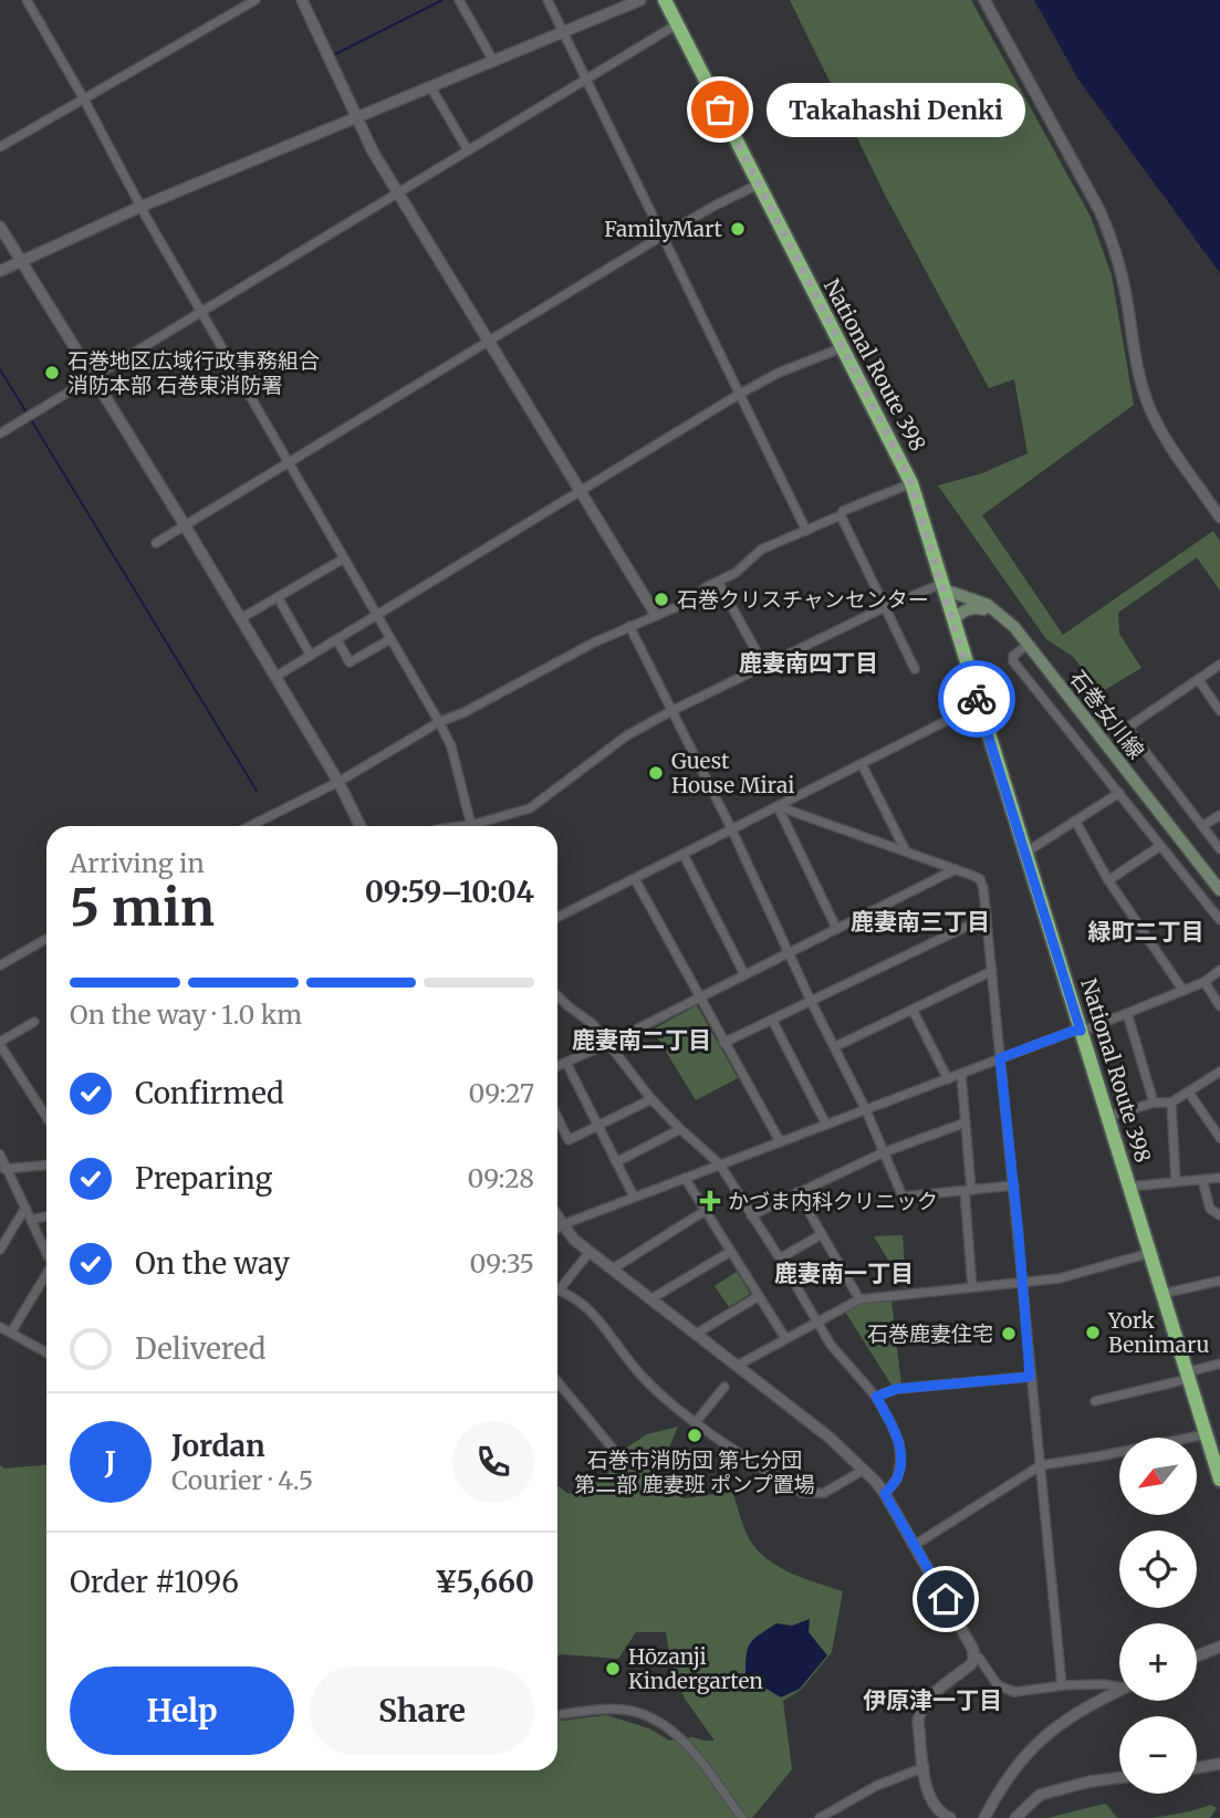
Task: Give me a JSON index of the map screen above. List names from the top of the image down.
{
  "streets": {
    "highway": ["National Route 398"],
    "main road": ["石巻女川線"]
  },
  "crossings": [
    ["National Route 398", "石巻女川線"]
  ],
  "districts": [
    "鹿妻南四丁目",
    "鹿妻南三丁目",
    "緑町二丁目",
    "鹿妻南二丁目",
    "鹿妻南一丁目",
    "伊原津一丁目"
  ],
  "places": {
    "other": [
      "Takahashi Denki",
      "FamilyMart",
      "石巻地区広域行政事務組合 消防本部 石巻東消防署",
      "石巻クリスチャンセンター",
      "Guest House Mirai",
      "York Benimaru",
      "石巻鹿妻住宅",
      "石巻市消防団 第七分団 第二部 鹿妻班 ポンプ置場",
      "Hōzanji Kindergarten"
    ],
    "health": ["かづま内科クリニック"]
  },
  "north": "bottom left",
  "page": {
    "bubble": "Takahashi Denki",
    "heading": ["5 min", "Arriving in", "09:59–10:04"],
    "panel": [
      "Jordan",
      "Courier · 4.5",
      "Order #1096",
      "¥5,660"
    ],
    "bar": "On the way · 1.0 km",
    "list": [
      ["Confirmed", "09:27"],
      ["Preparing", "09:28"],
      ["On the way", "09:35"],
      "Delivered"
    ],
    "round": "J",
    "map_buttons": ["+", "−"],
    "buttons": ["Help", "Share"]
  }
}
